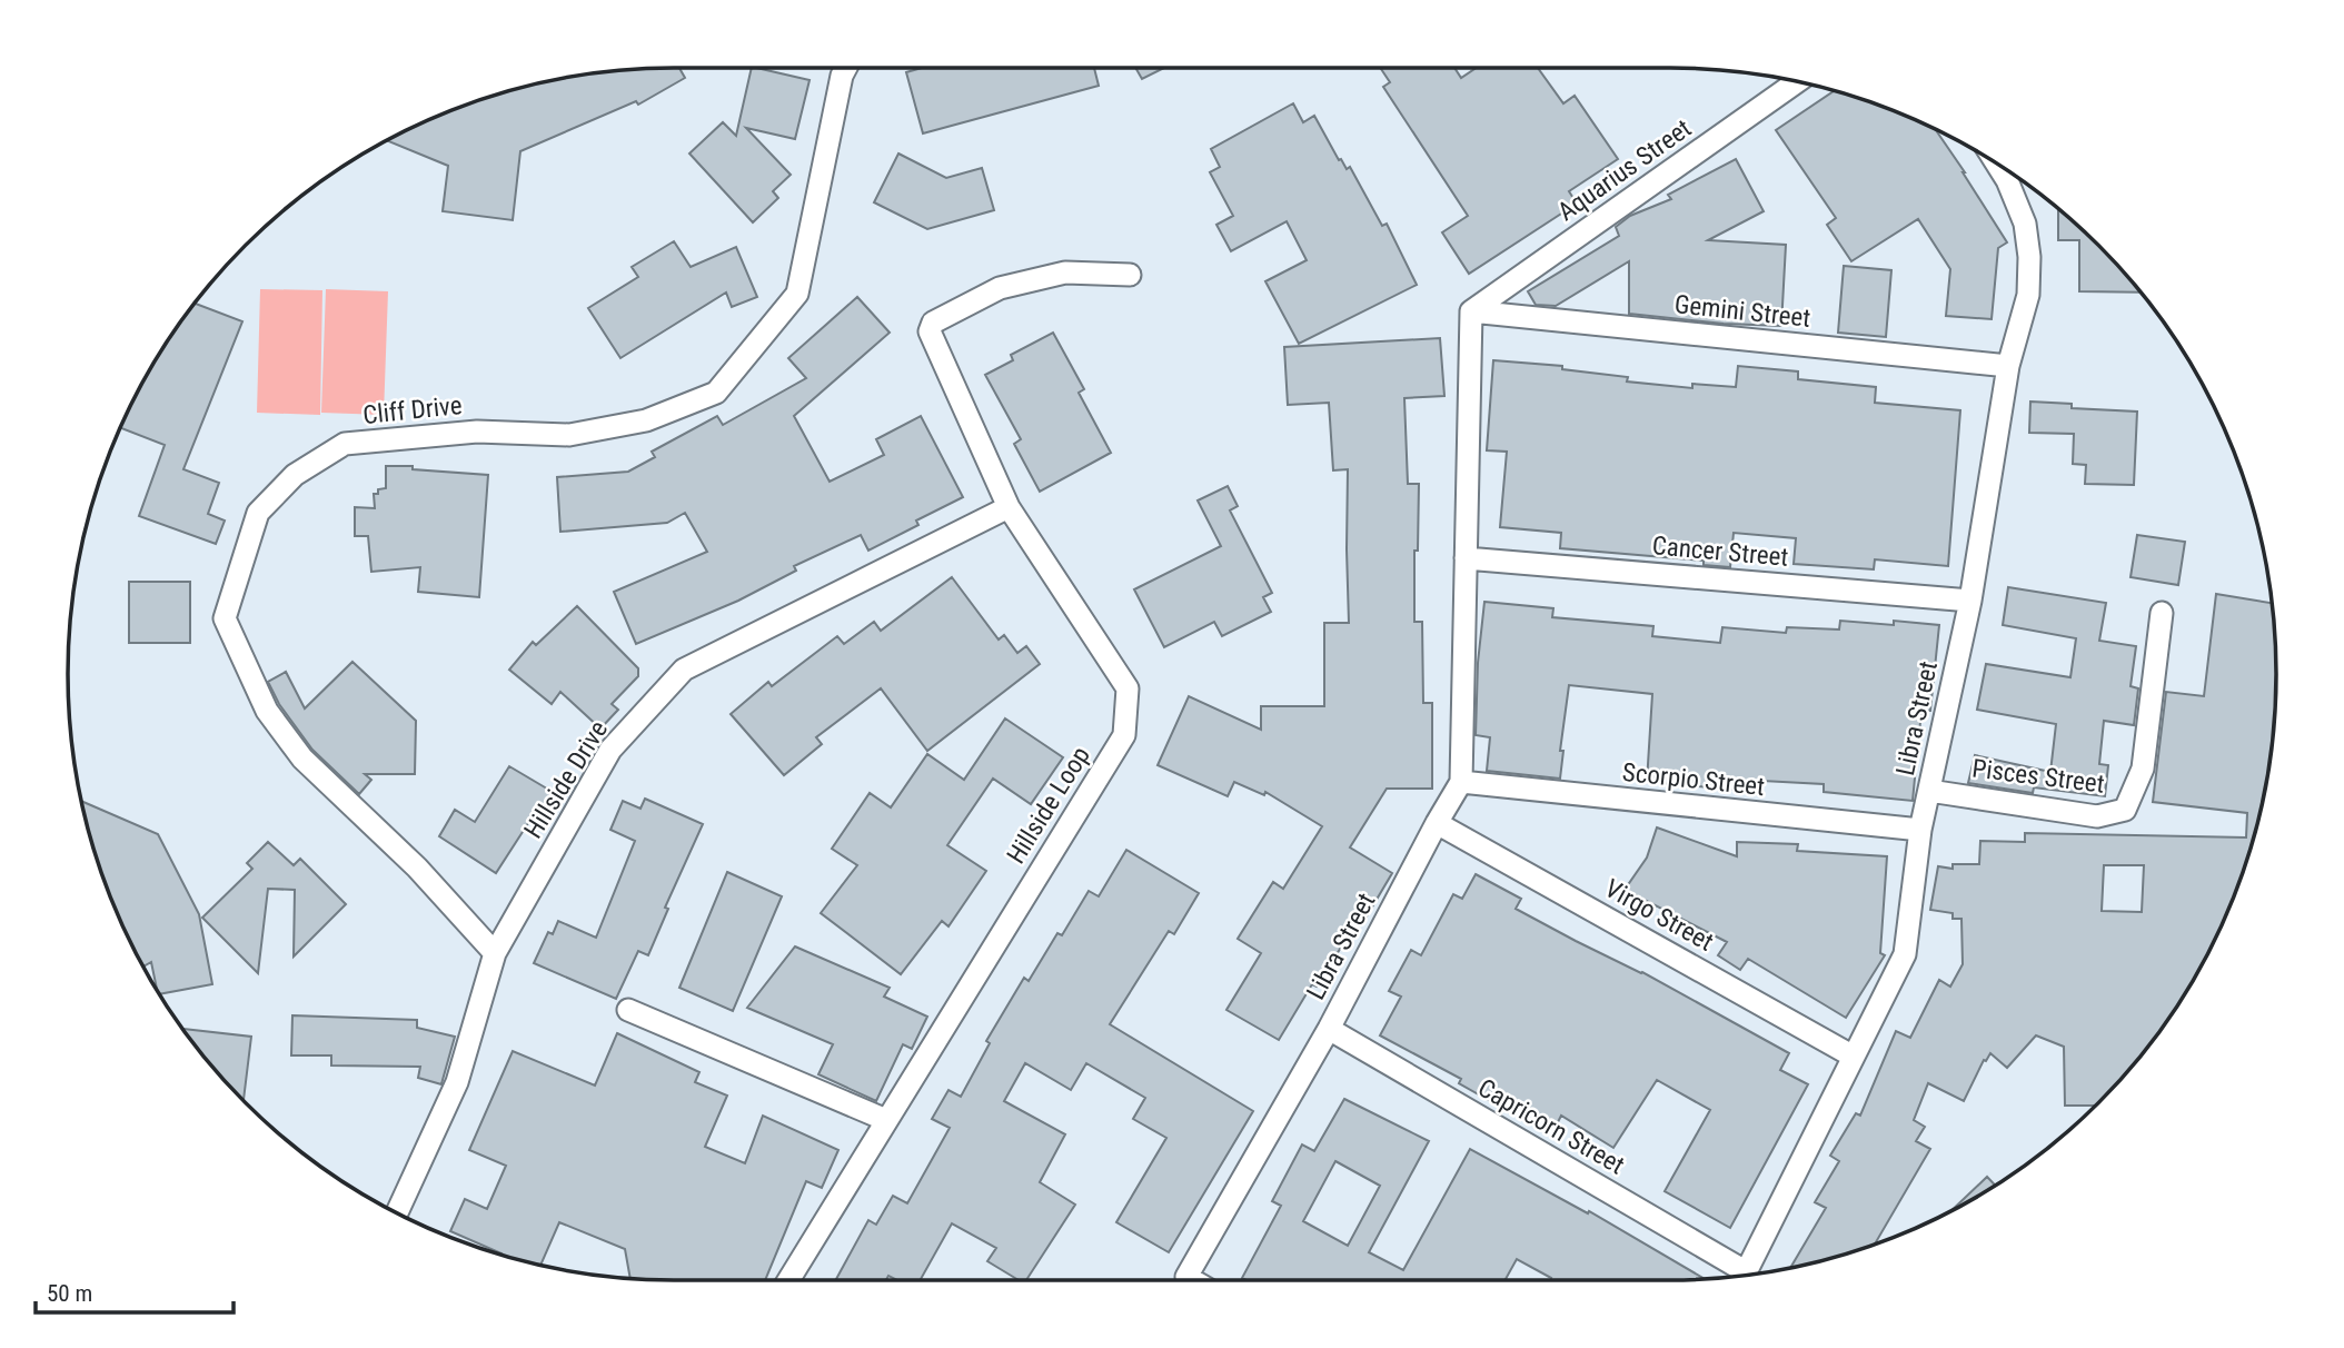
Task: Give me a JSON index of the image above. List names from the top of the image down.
{
  "streets": {
    "street": [
      "Aquarius Street",
      "Gemini Street",
      "Cliff Drive",
      "Cancer Street",
      "Libra Street",
      "Pisces Street",
      "Hillside Drive",
      "Scorpio Street",
      "Hillside Loop",
      "Virgo Street",
      "Capricorn Street"
    ]
  },
  "crossings": [
    ["Aquarius Street", "Gemini Street"],
    ["Aquarius Street", "Libra Street"],
    ["Gemini Street", "Libra Street"],
    ["Cliff Drive", "Hillside Drive"],
    ["Cancer Street", "Libra Street"],
    ["Libra Street", "Pisces Street"],
    ["Libra Street", "Scorpio Street"],
    ["Libra Street", "Virgo Street"],
    ["Libra Street", "Capricorn Street"],
    ["Hillside Drive", "Hillside Loop"]
  ],
  "scale_bar": "50 m"
}
